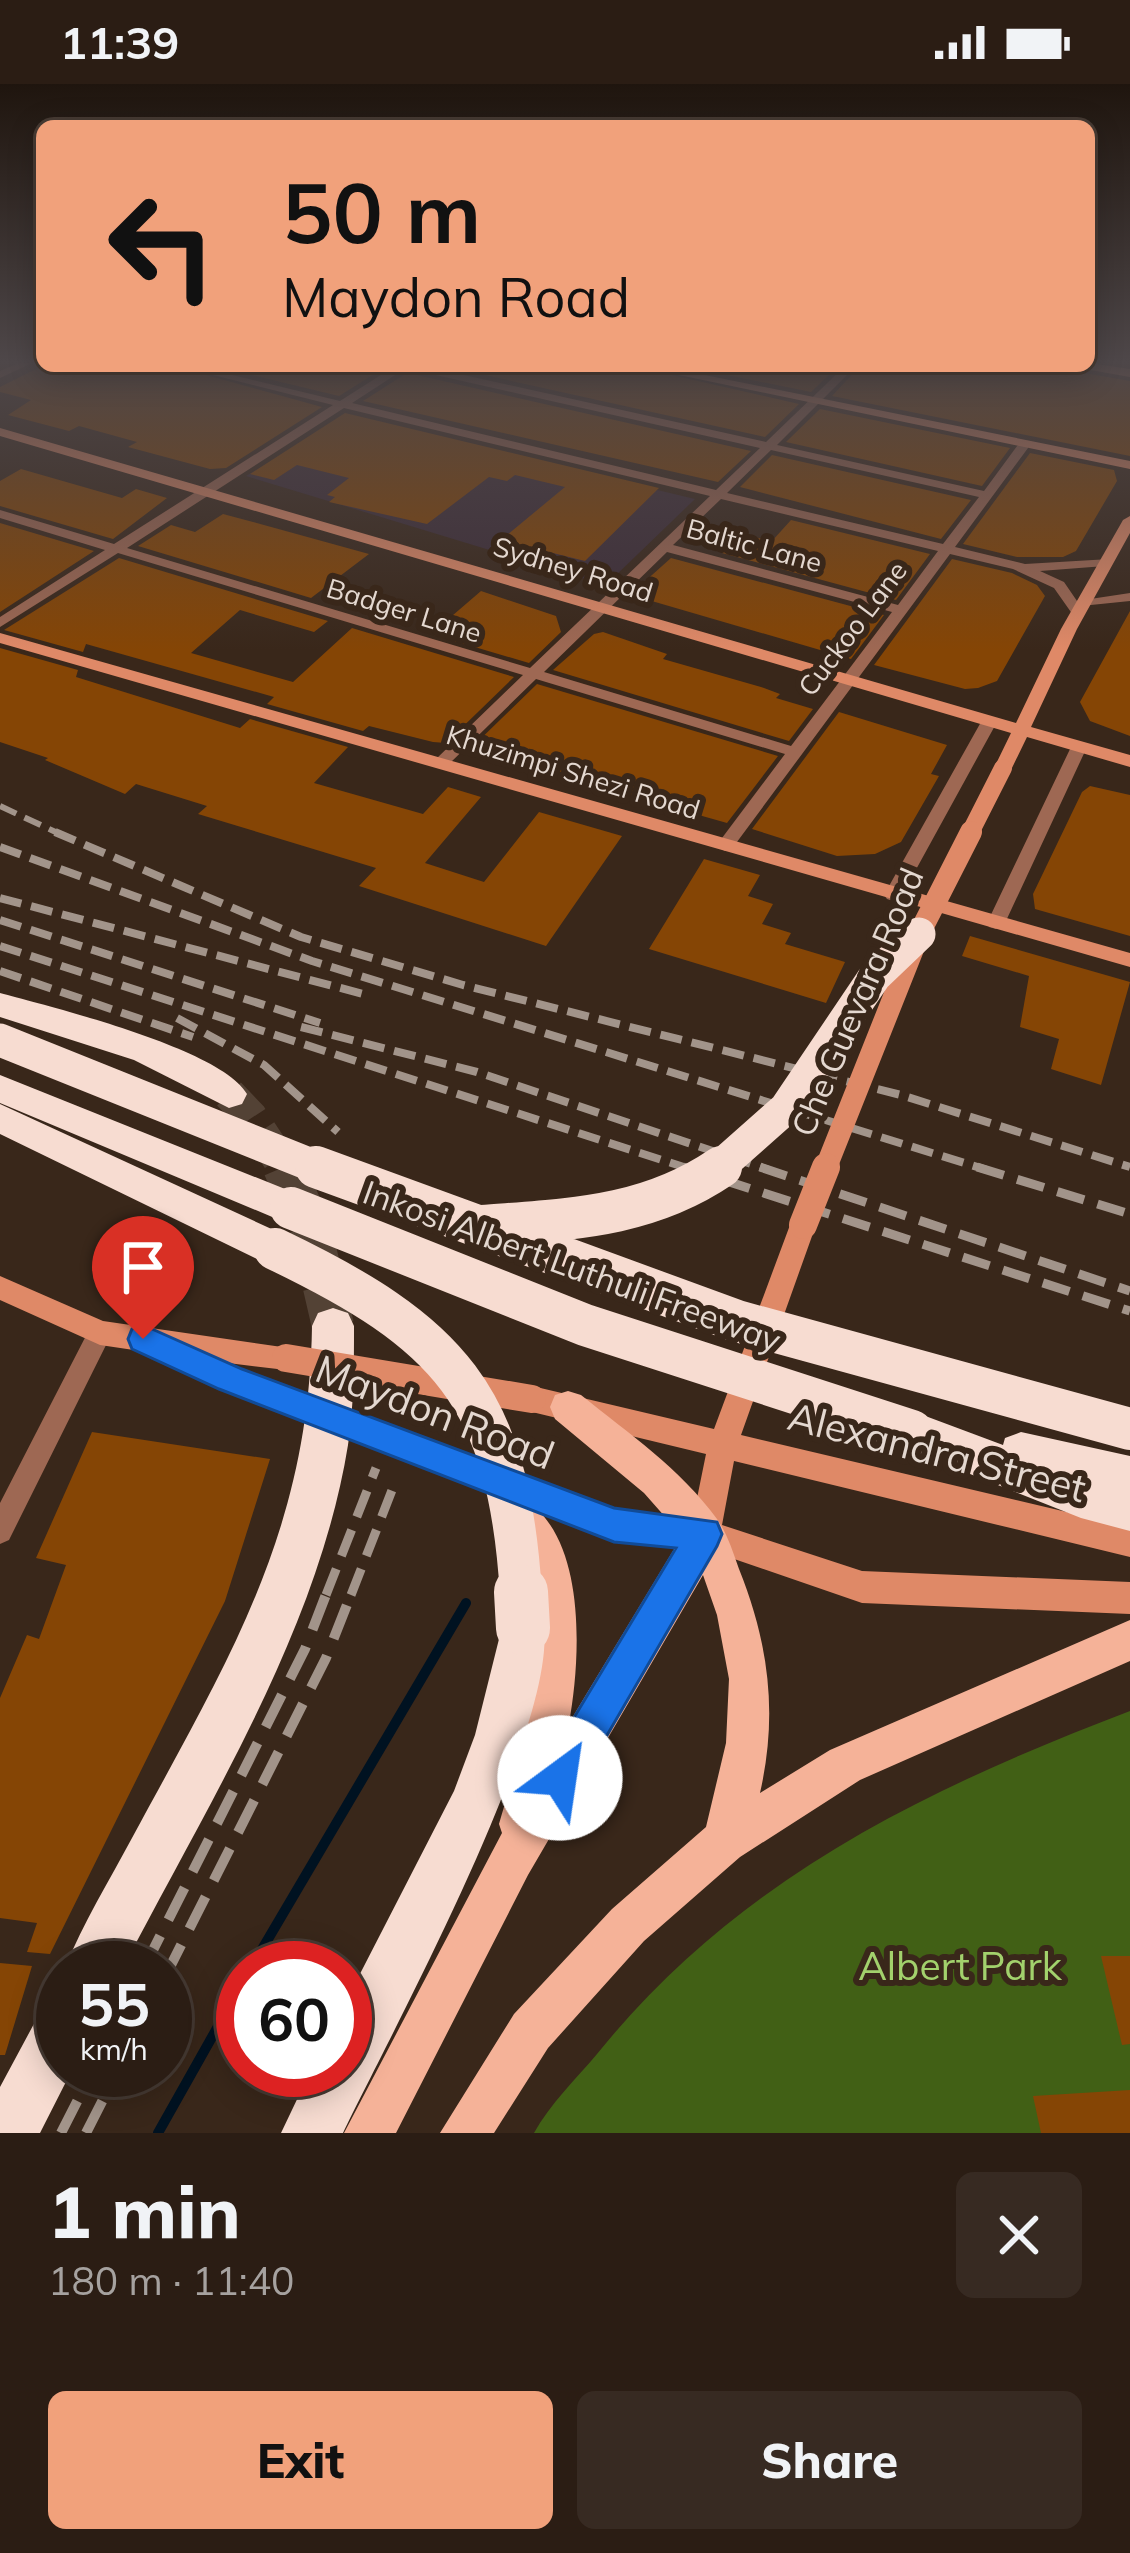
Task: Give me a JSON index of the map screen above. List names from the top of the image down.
{
  "streets": {
    "highway": ["Inkosi Albert Luthuli Freeway"],
    "main road": [
      "Sydney Road",
      "Khuzimpi Shezi Road",
      "Che Guevara Road",
      "Maydon Road",
      "Alexandra Street"
    ],
    "street": ["Baltic Lane", "Badger Lane", "Cuckoo Lane"]
  },
  "crossings": [
    ["Baltic Lane", "Cuckoo Lane"],
    ["Sydney Road", "Cuckoo Lane"],
    ["Sydney Road", "Che Guevara Road"],
    ["Badger Lane", "Cuckoo Lane"],
    ["Cuckoo Lane", "Khuzimpi Shezi Road"],
    ["Khuzimpi Shezi Road", "Che Guevara Road"],
    ["Che Guevara Road", "Maydon Road"],
    ["Che Guevara Road", "Alexandra Street"],
    ["Maydon Road", "Alexandra Street"]
  ],
  "parks": ["Albert Park"],
  "page": {
    "status": "11:39",
    "turn": ["50 m", "Maydon Road"],
    "speed": "55 km/h",
    "limit": "60",
    "heading": ["1 min", "180 m · 11:40"],
    "buttons": ["Exit", "Share"]
  }
}
